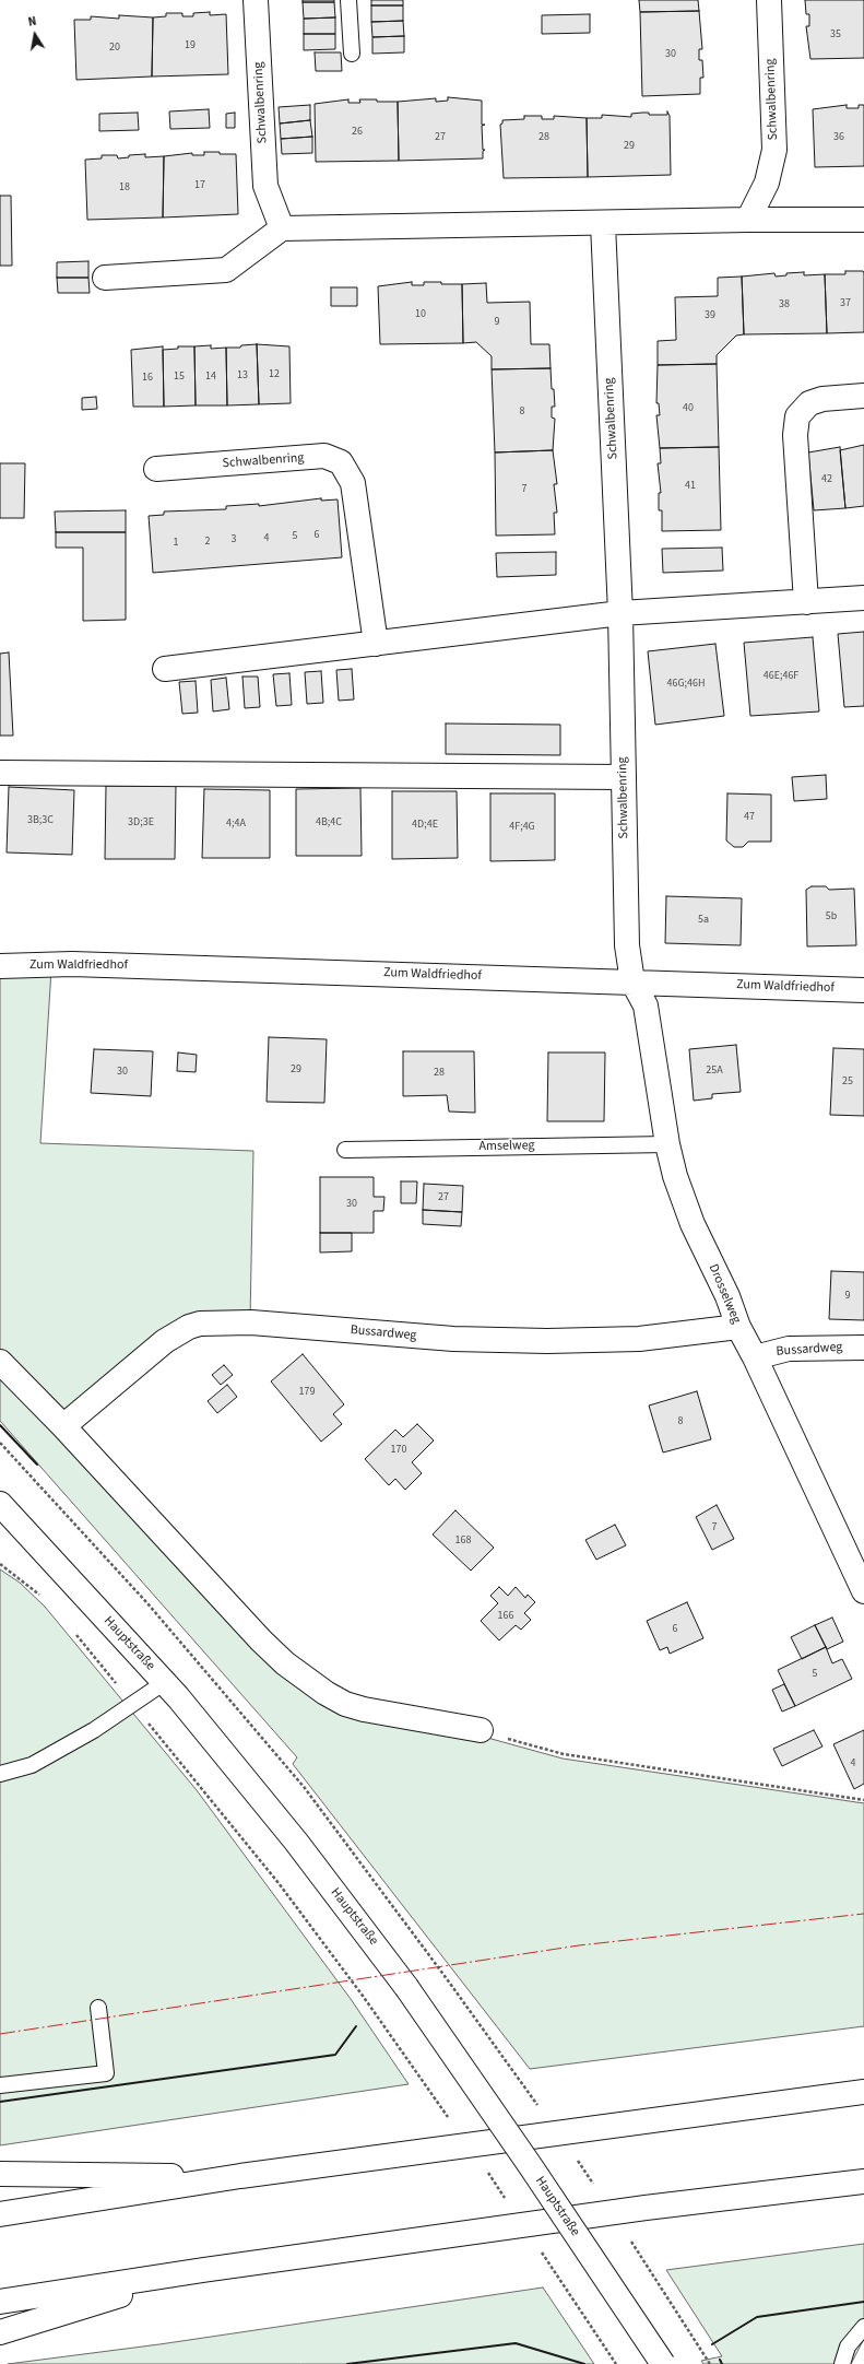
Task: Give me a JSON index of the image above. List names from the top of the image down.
{
  "streets": {
    "main road": [
      "Schwalbenring",
      "Zum Waldfriedhof",
      "Drosselweg",
      "Bussardweg",
      "Hauptstraße"
    ],
    "lane": ["Amselweg"]
  },
  "crossings": [
    ["Schwalbenring", "Zum Waldfriedhof"],
    ["Schwalbenring", "Drosselweg"],
    ["Zum Waldfriedhof", "Drosselweg"],
    ["Amselweg", "Drosselweg"],
    ["Drosselweg", "Bussardweg"]
  ],
  "house_numbers": [
    "35",
    "19",
    "20",
    "30",
    "26",
    "27",
    "28",
    "36",
    "29",
    "17",
    "18",
    "37",
    "38",
    "10",
    "39",
    "9",
    "12",
    "13",
    "15",
    "14",
    "16",
    "40",
    "8",
    "42",
    "41",
    "7",
    "6",
    "5",
    "4",
    "3",
    "2",
    "1",
    "46E;46F",
    "46G;46H",
    "47",
    "3B;3C",
    "3D;3E",
    "4B;4C",
    "4;4A",
    "4D;4E",
    "4F;4G",
    "5b",
    "5a",
    "29",
    "25A",
    "30",
    "28",
    "25",
    "27",
    "30",
    "9",
    "179",
    "8",
    "170",
    "7",
    "168",
    "166",
    "6",
    "5",
    "4"
  ],
  "north": "top"
}
